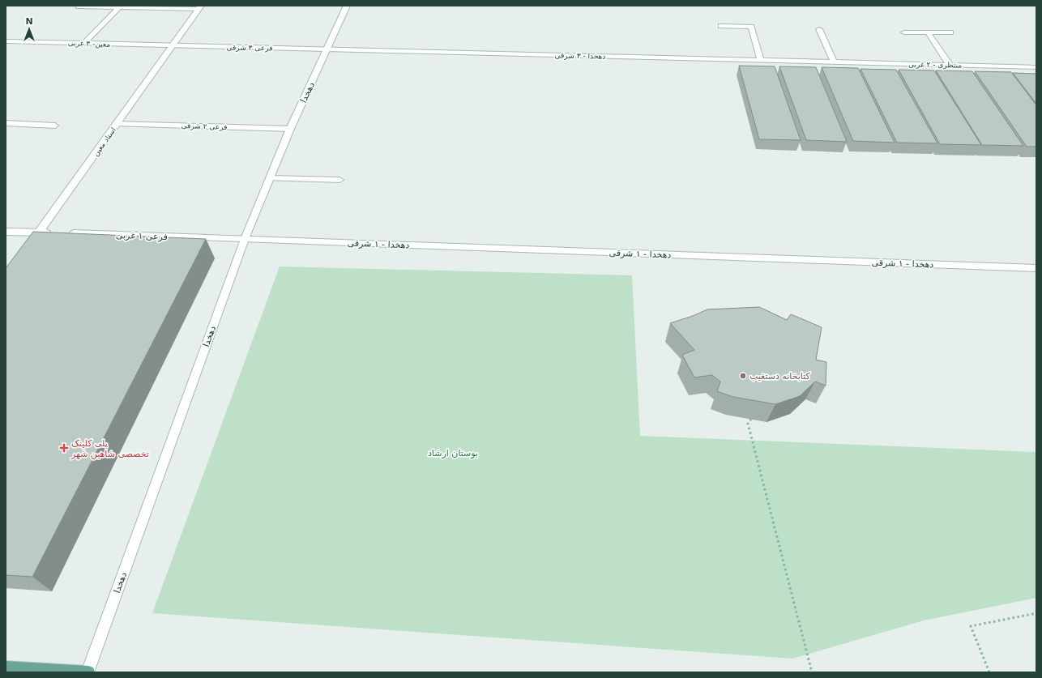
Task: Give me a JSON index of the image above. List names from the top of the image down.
{
  "streets": {
    "street": [
      "معین- ۳ غربی",
      "فرعی ۳ شرقی",
      "دهخدا - ۳ شرقی",
      "منتظری - ۲ غربی",
      "دهخدا",
      "فرعی ۲ شرقی",
      "استاد معین",
      "فرعی ۱ غربی",
      "دهخدا - ۱ شرقی"
    ]
  },
  "crossings": [
    ["معین- ۳ غربی", "فرعی ۳ شرقی"],
    ["معین- ۳ غربی", "استاد معین"],
    ["فرعی ۳ شرقی", "دهخدا - ۳ شرقی"],
    ["فرعی ۳ شرقی", "دهخدا"],
    ["فرعی ۳ شرقی", "استاد معین"],
    ["دهخدا - ۳ شرقی", "منتظری - ۲ غربی"],
    ["دهخدا - ۳ شرقی", "دهخدا"],
    ["دهخدا", "فرعی ۲ شرقی"],
    ["دهخدا", "فرعی ۱ غربی"],
    ["دهخدا", "دهخدا - ۱ شرقی"],
    ["فرعی ۲ شرقی", "استاد معین"],
    ["فرعی ۱ غربی", "دهخدا - ۱ شرقی"]
  ],
  "parks": ["بوستان ارشاد"],
  "places": {
    "other": ["کتابخانه دستغیب"],
    "health": ["پلی کلینک تخصصی شاهین شهر"]
  },
  "north": "top"
}
